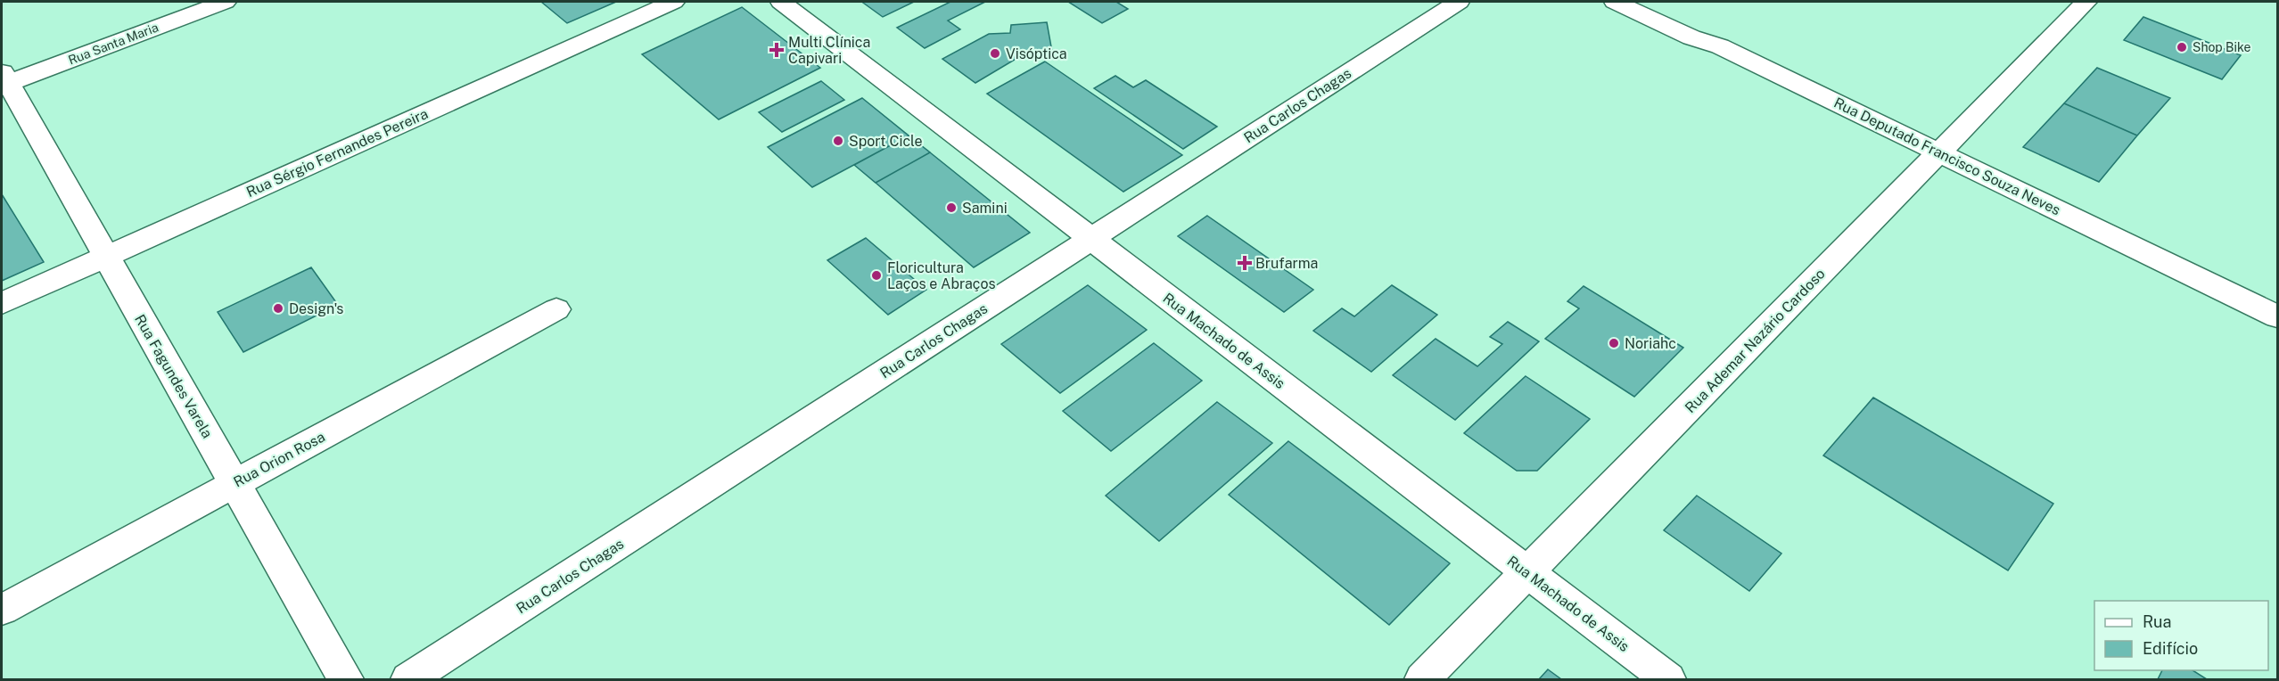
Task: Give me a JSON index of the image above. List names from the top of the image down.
{
  "streets": {
    "street": [
      "Rua Santa Maria",
      "Rua Carlos Chagas",
      "Rua Sérgio Fernandes Pereira",
      "Rua Deputado Francisco Souza Neves",
      "Rua Machado de Assis",
      "Rua Ademar Nazário Cardoso",
      "Rua Fagundes Varela",
      "Rua Orion Rosa"
    ]
  },
  "crossings": [
    ["Rua Santa Maria", "Rua Fagundes Varela"],
    ["Rua Carlos Chagas", "Rua Machado de Assis"],
    ["Rua Sérgio Fernandes Pereira", "Rua Fagundes Varela"],
    ["Rua Deputado Francisco Souza Neves", "Rua Ademar Nazário Cardoso"],
    ["Rua Machado de Assis", "Rua Ademar Nazário Cardoso"],
    ["Rua Fagundes Varela", "Rua Orion Rosa"]
  ],
  "places": {
    "other": [
      "Shop Bike",
      "Visóptica",
      "Sport Cicle",
      "Samini",
      "Floricultura Laços e Abraços",
      "Design's",
      "Noriahc"
    ],
    "health": ["Multi Clínica Capivari", "Brufarma"]
  },
  "legend": ["Rua", "Edifício"]
}
